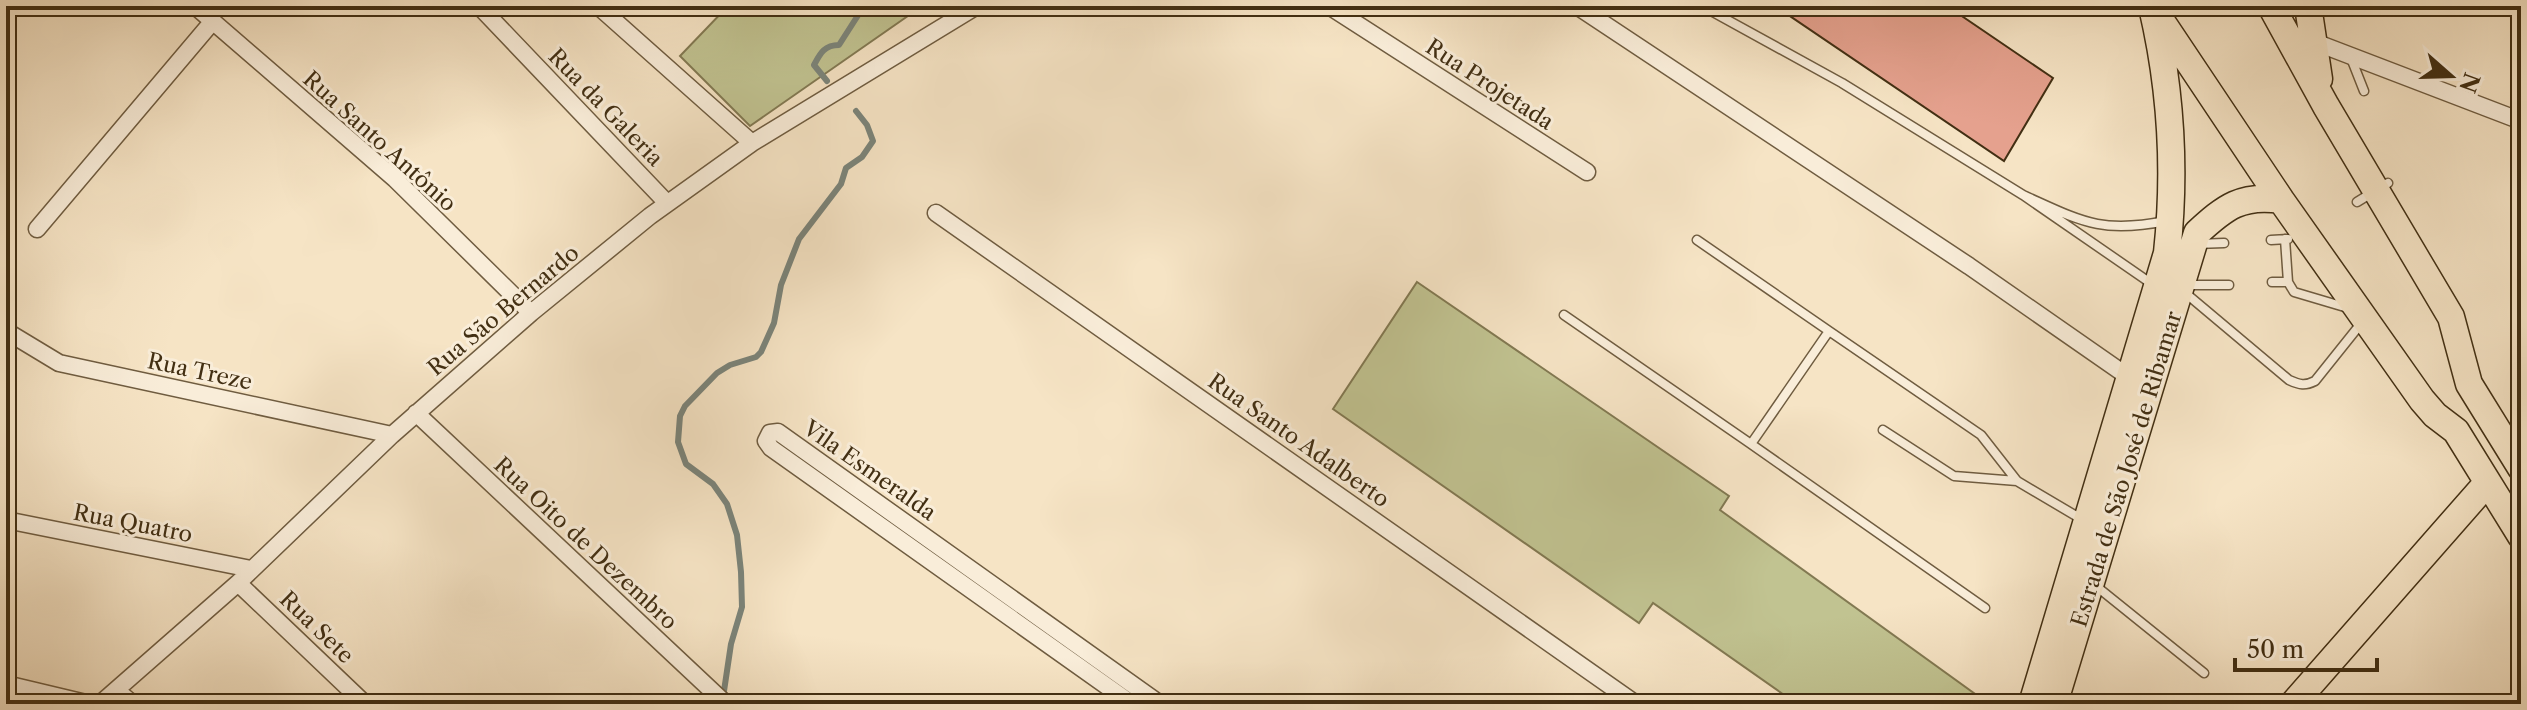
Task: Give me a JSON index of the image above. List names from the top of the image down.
{
  "streets": {
    "main road": ["Estrada de São José de Ribamar"],
    "street": [
      "Rua Projetada",
      "Rua da Galeria",
      "Rua Santo Antônio",
      "Rua São Bernardo",
      "Rua Treze",
      "Rua Santo Adalberto",
      "Vila Esmeralda",
      "Rua Quatro",
      "Rua Oito de Dezembro",
      "Rua Sete"
    ]
  },
  "crossings": [
    ["Rua da Galeria", "Rua São Bernardo"],
    ["Rua Santo Antônio", "Rua São Bernardo"],
    ["Rua São Bernardo", "Rua Treze"],
    ["Rua São Bernardo", "Rua Quatro"],
    ["Rua São Bernardo", "Rua Oito de Dezembro"],
    ["Rua São Bernardo", "Rua Sete"]
  ],
  "scale_bar": "50 m",
  "north": "right"
}
